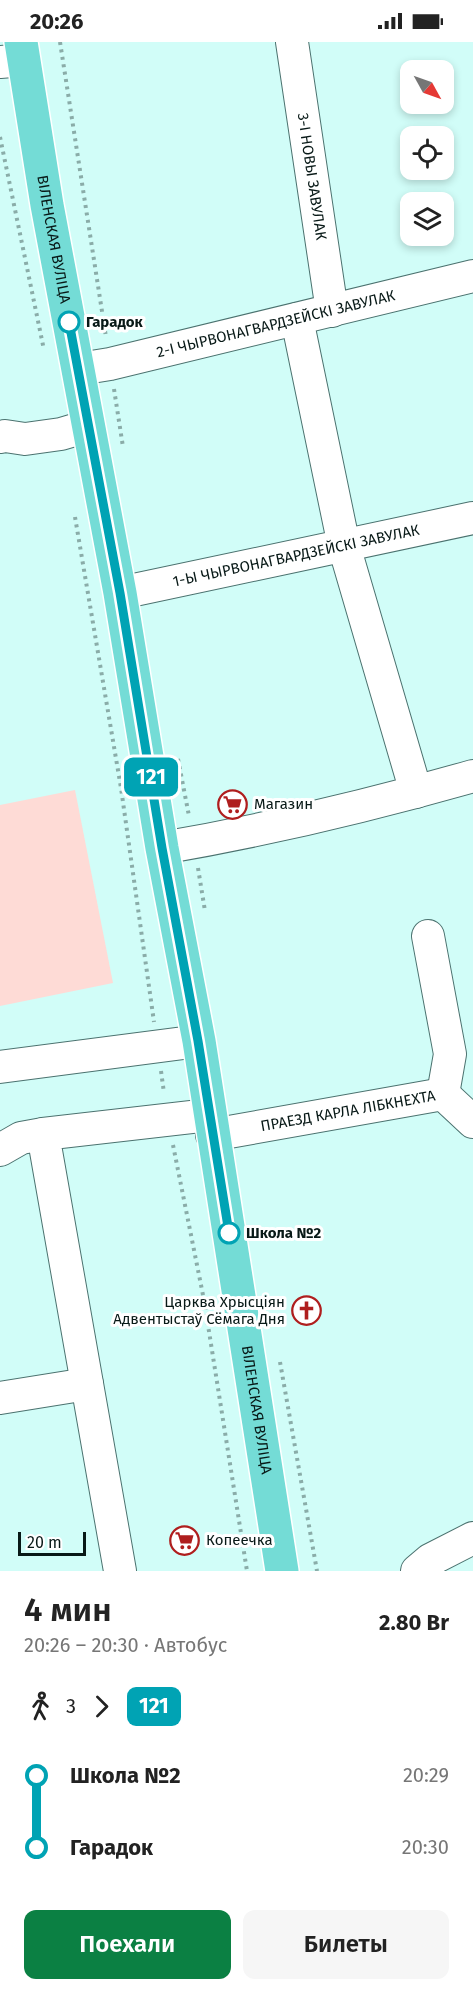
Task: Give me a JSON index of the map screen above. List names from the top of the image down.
{
  "streets": {
    "main road": ["ВІЛЕНСКАЯ ВУЛІЦА"],
    "street": [
      "3-І НОВЫ ЗАВУЛАК",
      "2-І ЧЫРВОНАГВАРДЗЕЙСКІ ЗАВУЛАК",
      "1-Ы ЧЫРВОНАГВАРДЗЕЙСКІ ЗАВУЛАК",
      "ПРАЕЗД КАРЛА ЛІБКНЕХТА"
    ]
  },
  "crossings": [
    ["3-І НОВЫ ЗАВУЛАК", "2-І ЧЫРВОНАГВАРДЗЕЙСКІ ЗАВУЛАК"],
    ["ВІЛЕНСКАЯ ВУЛІЦА", "2-І ЧЫРВОНАГВАРДЗЕЙСКІ ЗАВУЛАК"],
    ["ВІЛЕНСКАЯ ВУЛІЦА", "1-Ы ЧЫРВОНАГВАРДЗЕЙСКІ ЗАВУЛАК"],
    ["ВІЛЕНСКАЯ ВУЛІЦА", "ПРАЕЗД КАРЛА ЛІБКНЕХТА"]
  ],
  "places": {
    "other": ["Гарадок", "Школа №2"],
    "supermarket": ["Магазин", "Копеечка"],
    "church": ["Царква Хрысціян Адвентыстаў Сёмага Дня"]
  },
  "lines": ["bus line 121"],
  "scale_bar": "20 m",
  "north": "bottom right",
  "page": {
    "status": "20:26",
    "on_map": "121",
    "scale": "20 m",
    "heading": ["4 мин", "20:26 – 20:30 · Автобус", "2.80 Br"],
    "legs": ["3", "121"],
    "list": [
      {
        "name": "Школа №2",
        "value": "20:29"
      },
      {
        "name": "Гарадок",
        "value": "20:30"
      }
    ],
    "buttons": ["Поехали", "Билеты"]
  }
}
